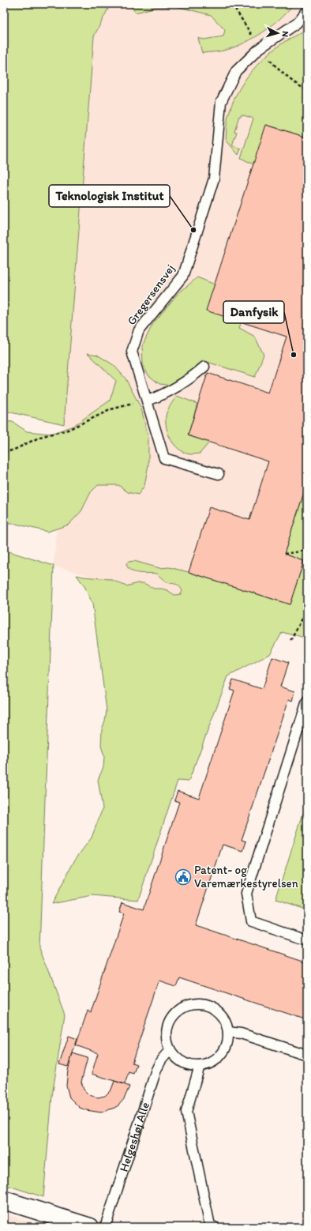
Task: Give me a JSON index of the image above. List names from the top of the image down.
{
  "streets": {
    "lane": ["Gregersensvej", "Helgeshøj Alle"]
  },
  "places": {
    "other": ["Teknologisk Institut", "Danfysik"],
    "public building": ["Patent- og Varemærkestyrelsen"]
  },
  "north": "right"
}
